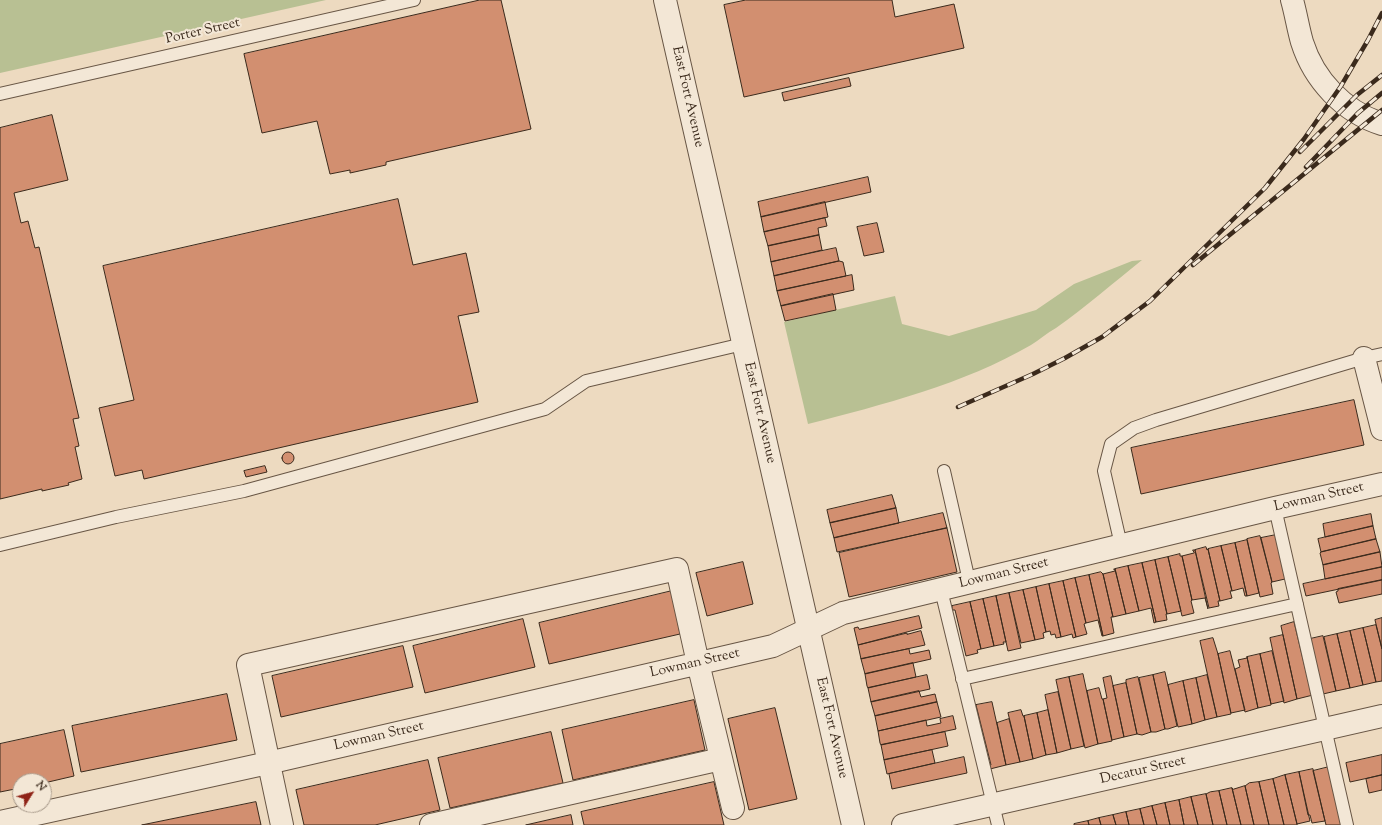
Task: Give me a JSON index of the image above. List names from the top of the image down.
{
  "streets": {
    "street": ["East Fort Avenue", "Lowman Street", "Decatur Street"],
    "lane": ["Porter Street"]
  },
  "crossings": [
    ["East Fort Avenue", "Lowman Street"]
  ],
  "north": "top right"
}
